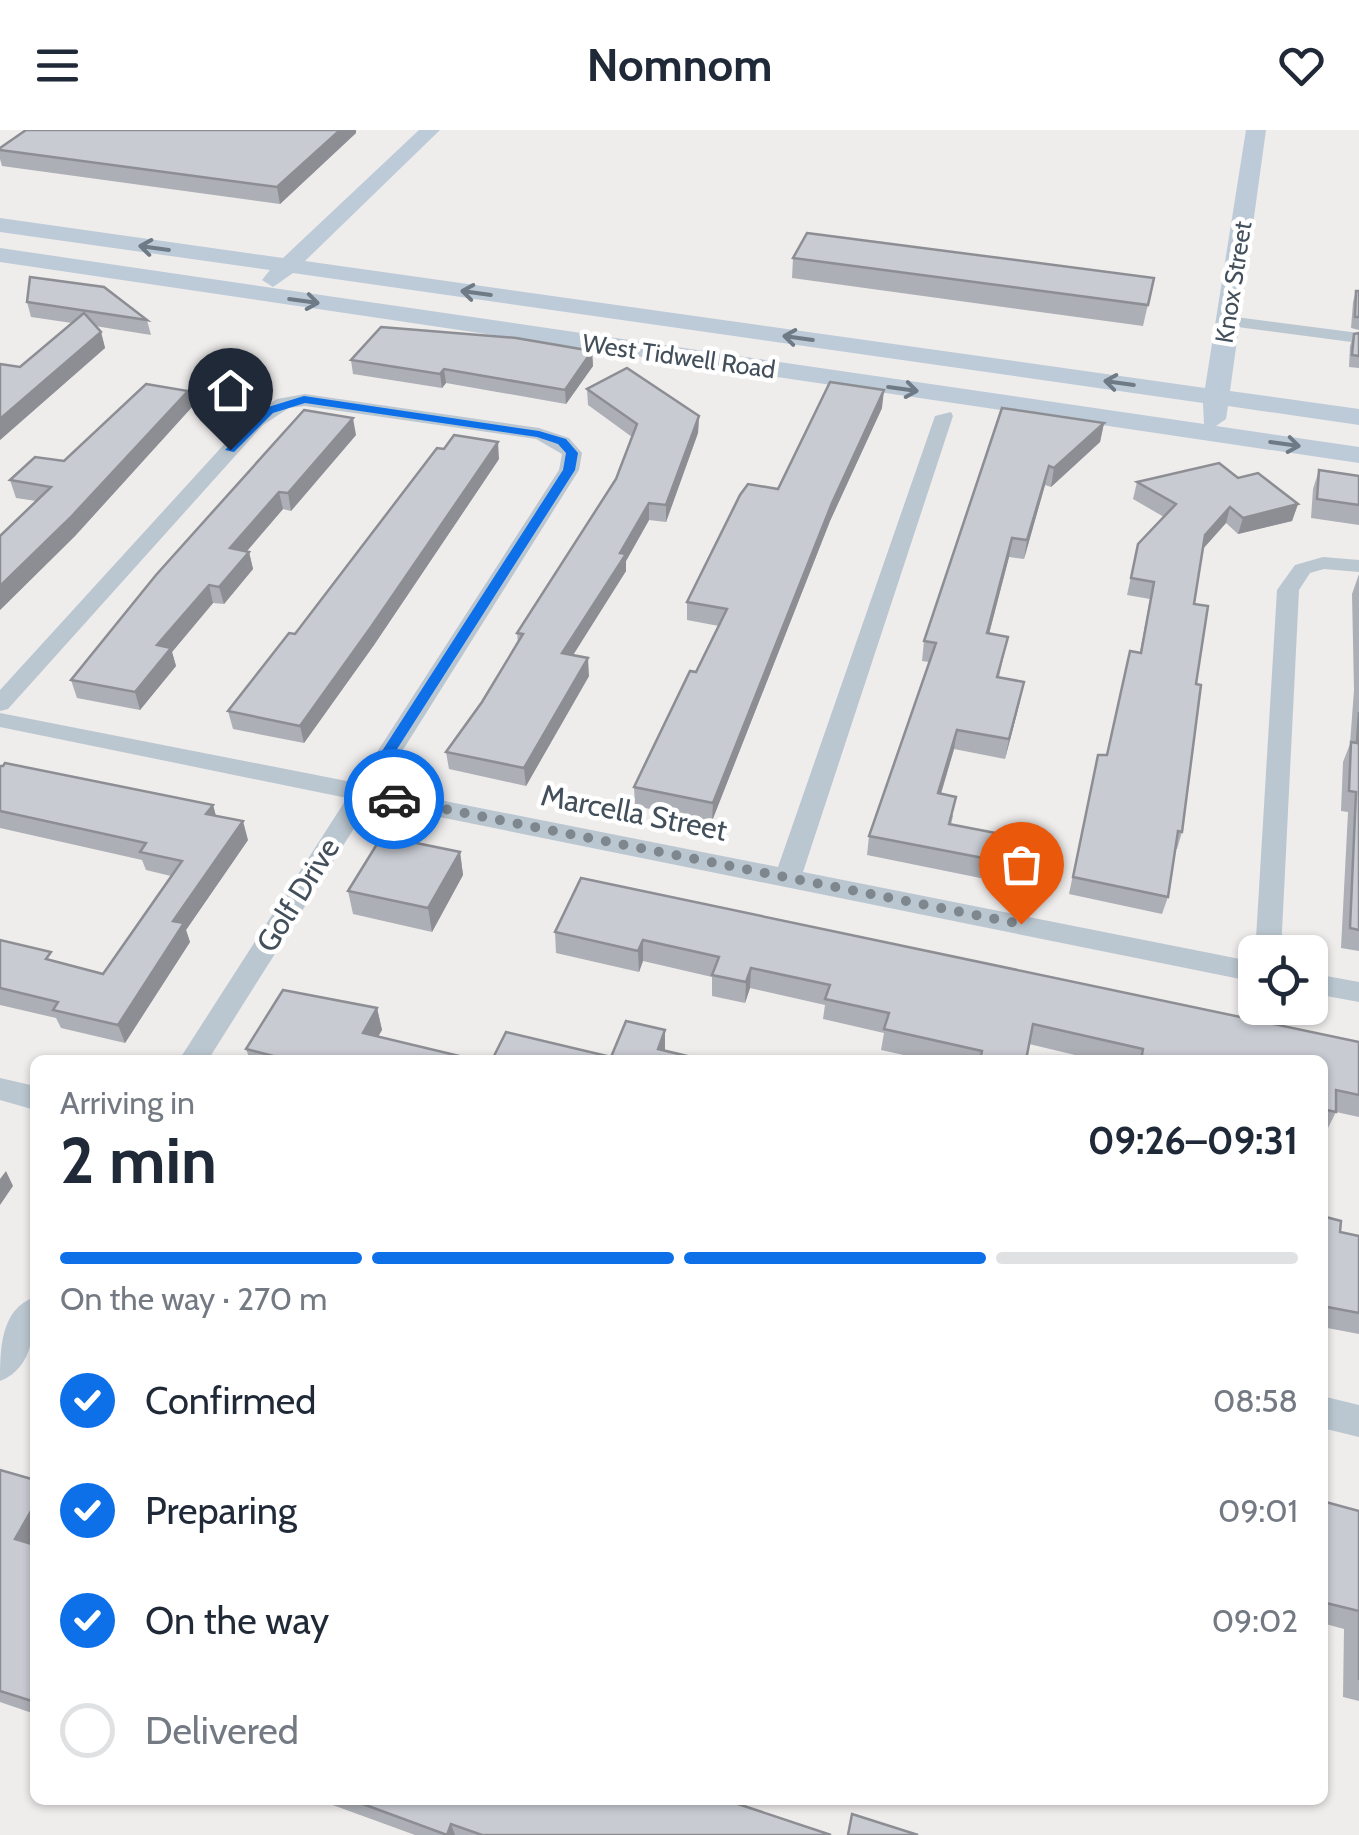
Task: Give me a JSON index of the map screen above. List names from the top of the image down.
{
  "streets": {
    "main road": ["Knox Street", "West Tidwell Road"],
    "street": ["Marcella Street", "Golf Drive"]
  },
  "crossings": [
    ["Knox Street", "West Tidwell Road"],
    ["Marcella Street", "Golf Drive"]
  ],
  "page": {
    "header": "Nomnom",
    "heading": ["2 min", "Arriving in", "09:26–09:31"],
    "bar": "On the way · 270 m",
    "list": [
      ["Confirmed", "08:58"],
      ["Preparing", "09:01"],
      ["On the way", "09:02"],
      "Delivered"
    ]
  }
}
